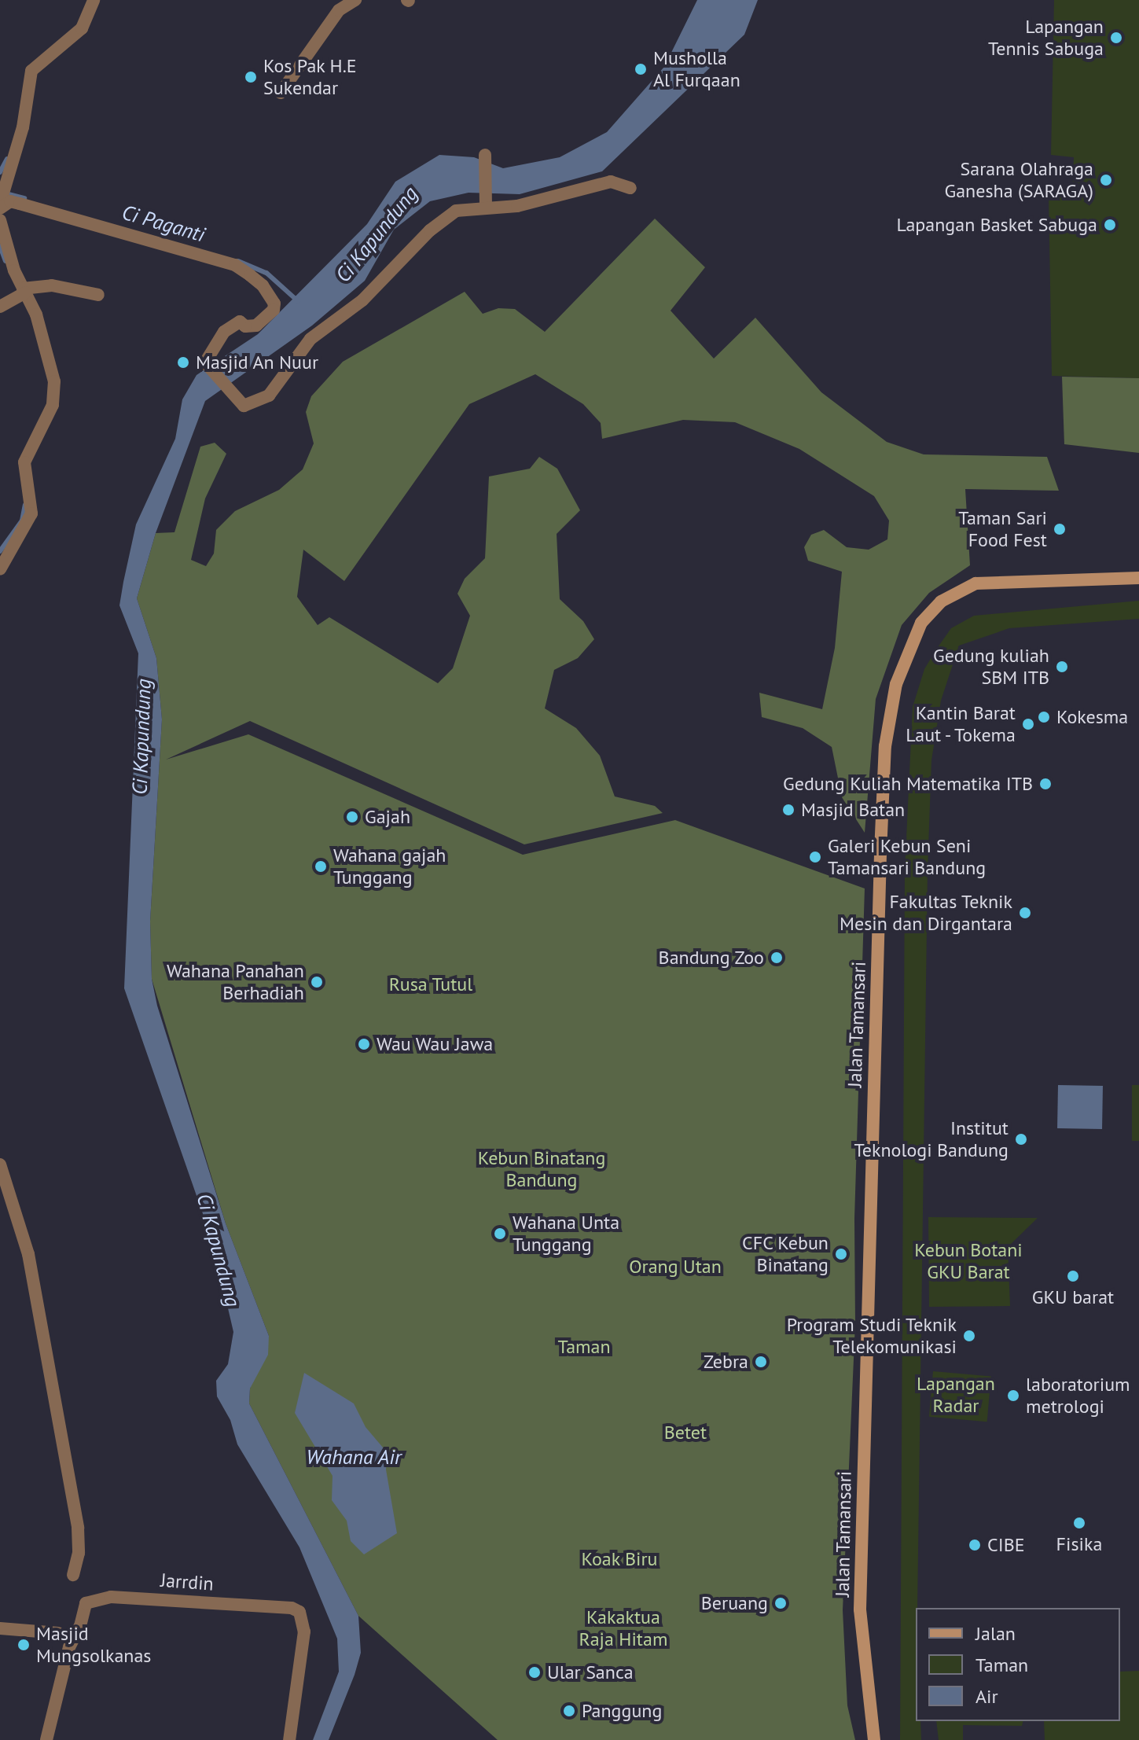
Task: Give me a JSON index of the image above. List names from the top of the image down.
{
  "streets": {
    "main road": ["Jalan Tamansari"],
    "street": ["Jarrdin"]
  },
  "water": ["Ci Paganti", "Ci Kapundung", "Wahana Air"],
  "parks": [
    "Rusa Tutul",
    "Kebun Binatang Bandung",
    "Kebun Botani GKU Barat",
    "Orang Utan",
    "Taman",
    "Lapangan Radar",
    "Betet",
    "Koak Biru",
    "Kakaktua Raja Hitam"
  ],
  "places": [
    "Lapangan Tennis Sabuga",
    "Musholla Al Furqaan",
    "Kos Pak H.E Sukendar",
    "Sarana Olahraga Ganesha (SARAGA)",
    "Lapangan Basket Sabuga",
    "Masjid An Nuur",
    "Taman Sari Food Fest",
    "Gedung kuliah SBM ITB",
    "Kokesma",
    "Kantin Barat Laut - Tokema",
    "Gedung Kuliah Matematika ITB",
    "Masjid Batan",
    "Gajah",
    "Galeri Kebun Seni Tamansari Bandung",
    "Wahana gajah Tunggang",
    "Fakultas Teknik Mesin dan Dirgantara",
    "Bandung Zoo",
    "Wahana Panahan Berhadiah",
    "Wau Wau Jawa",
    "Institut Teknologi Bandung",
    "Wahana Unta Tunggang",
    "CFC Kebun Binatang",
    "GKU barat",
    "Program Studi Teknik Telekomunikasi",
    "Zebra",
    "laboratorium metrologi",
    "Fisika",
    "CIBE",
    "Beruang",
    "Masjid Mungsolkanas",
    "Ular Sanca",
    "Panggung"
  ],
  "legend": ["Jalan", "Taman", "Air"]
}
